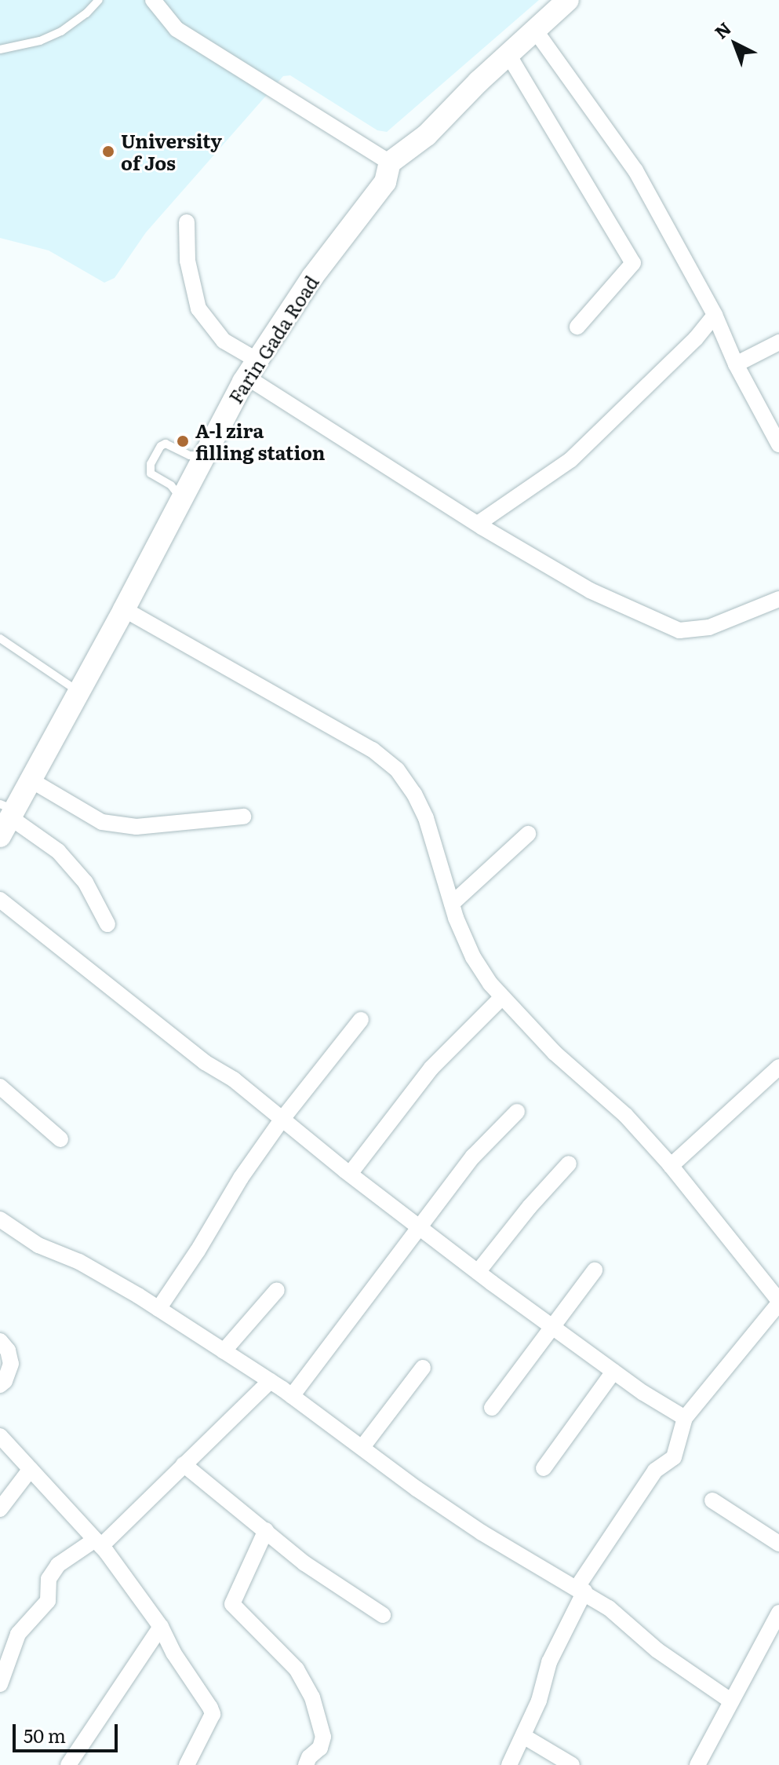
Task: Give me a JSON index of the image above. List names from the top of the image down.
{
  "streets": {
    "main road": ["Farin Gada Road"]
  },
  "places": ["University of Jos", "A-l zira filling station"],
  "scale_bar": "50 m",
  "north": "top left"
}
